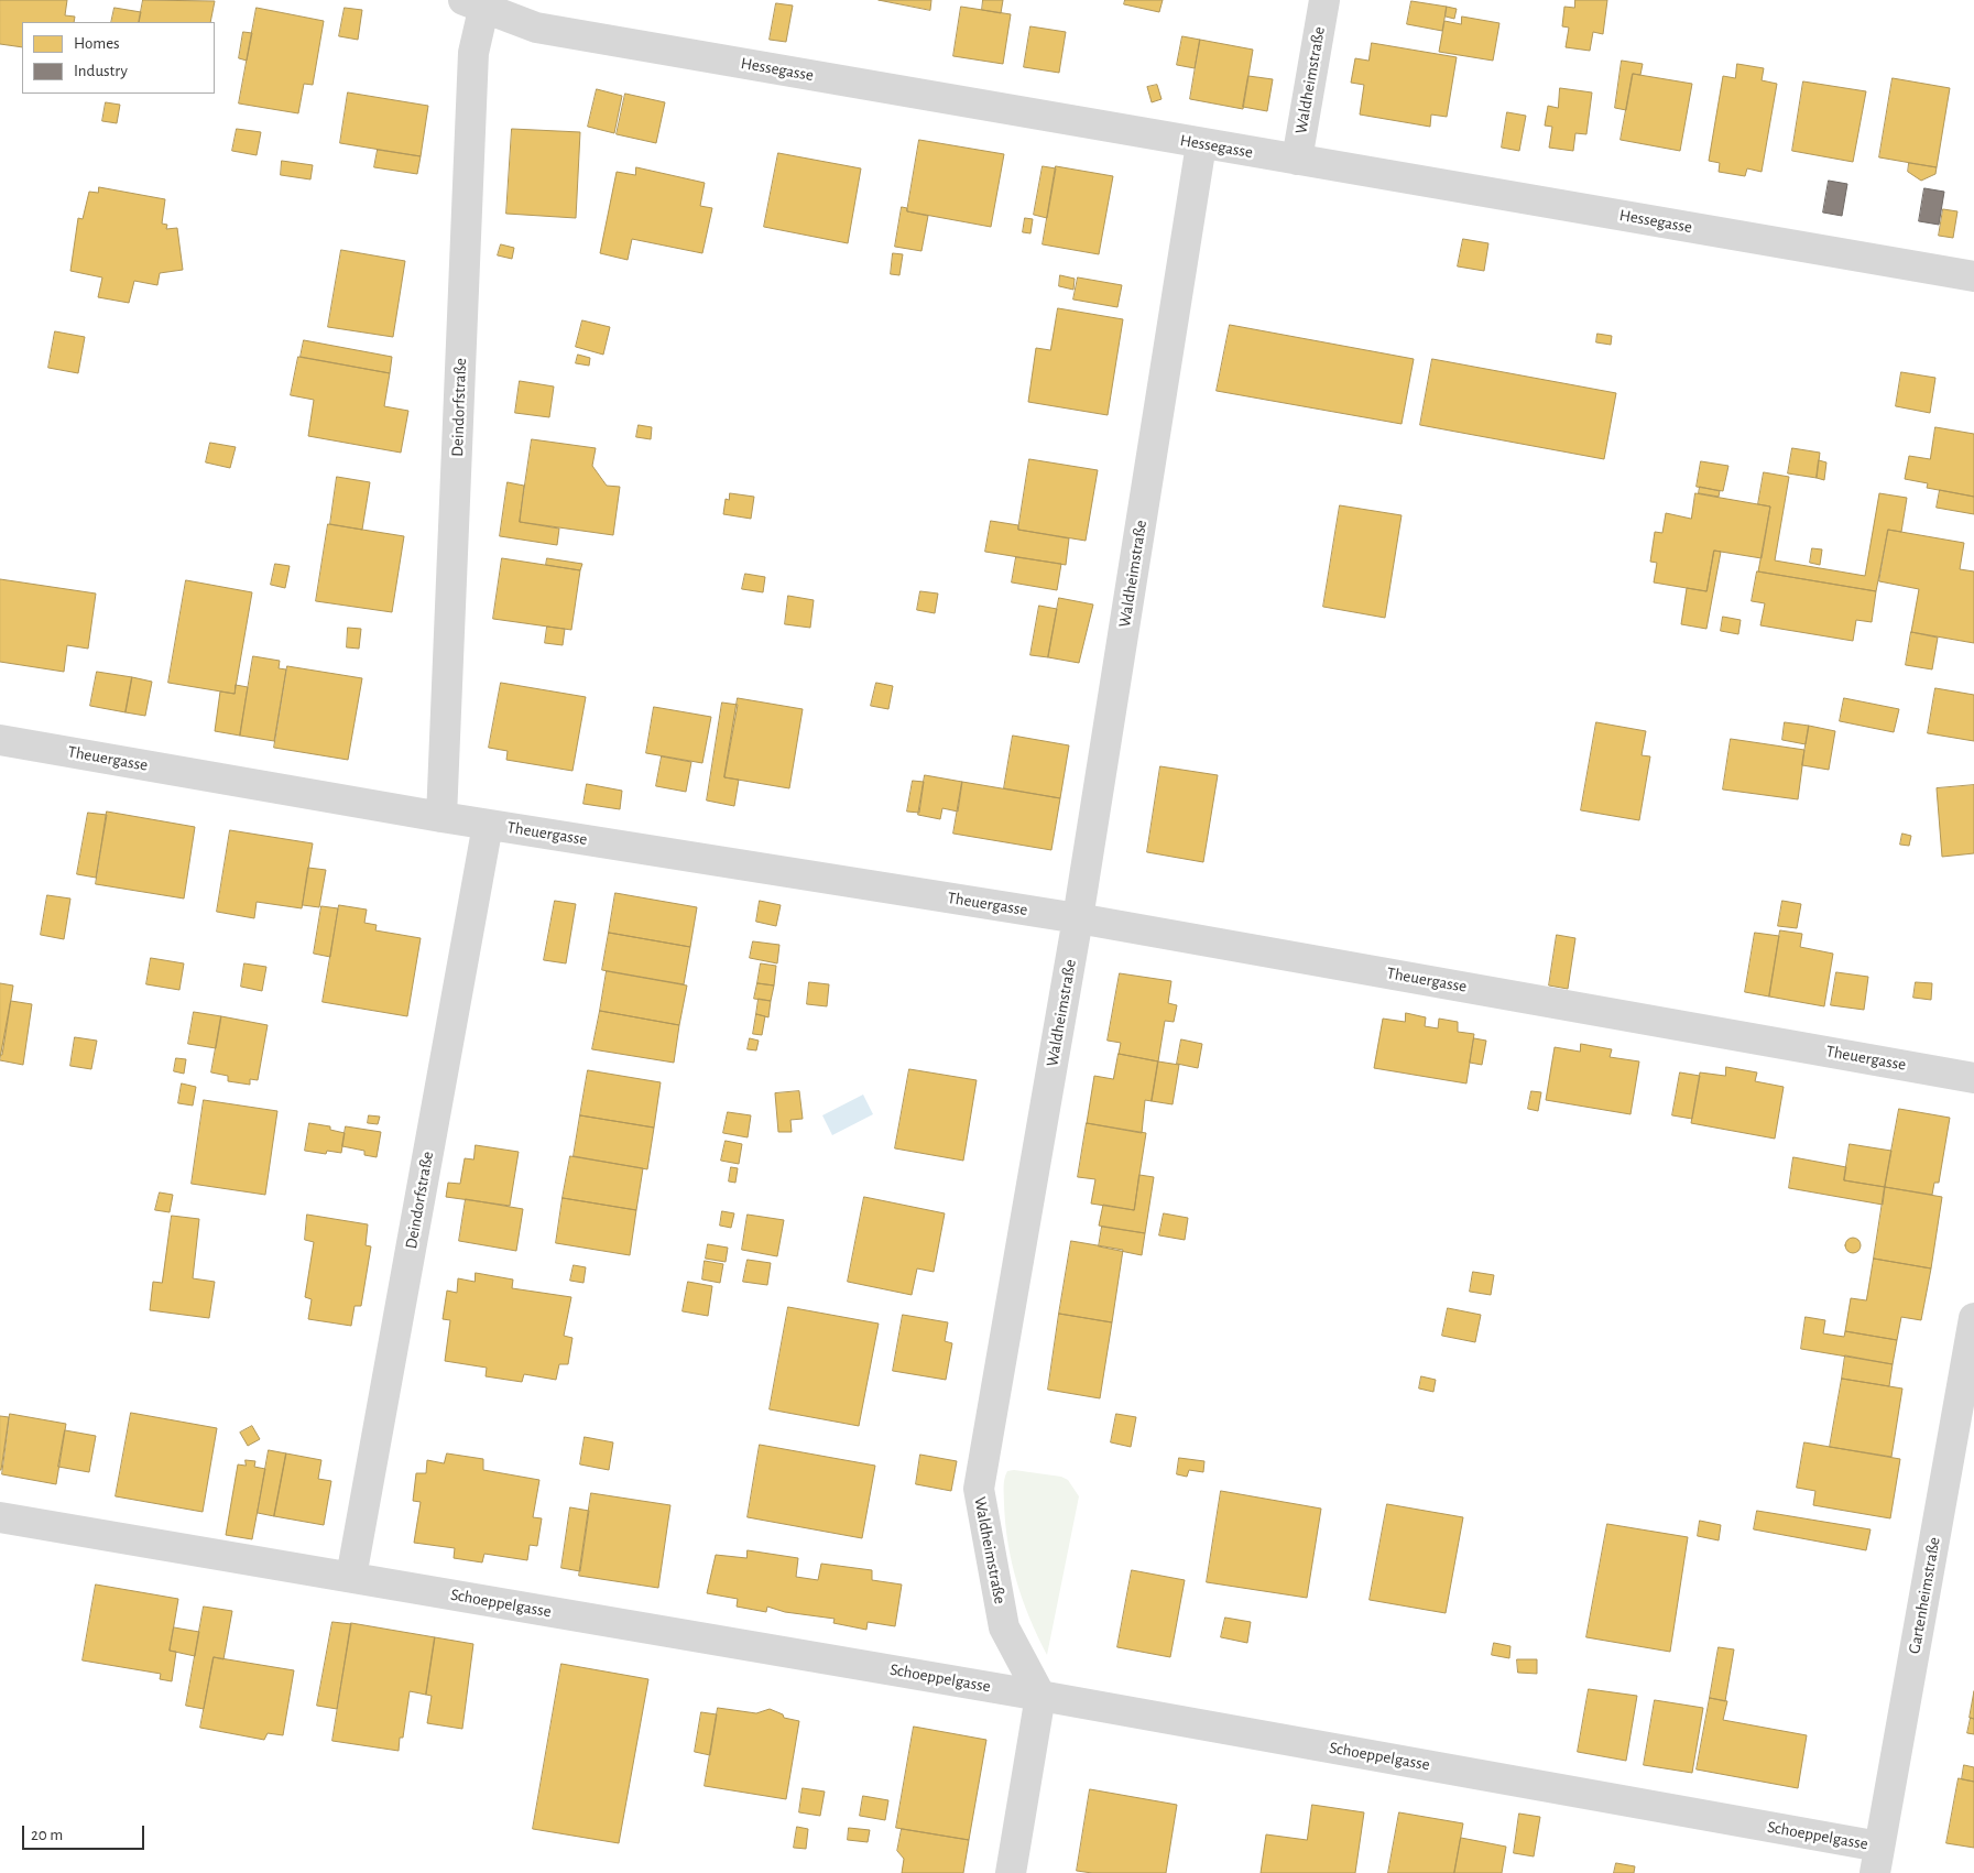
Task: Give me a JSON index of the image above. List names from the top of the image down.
{
  "streets": {
    "street": [
      "Hessegasse",
      "Waldheimstraße",
      "Deindorfstraße",
      "Theuergasse",
      "Gartenheimstraße",
      "Schoeppelgasse"
    ]
  },
  "crossings": [
    ["Hessegasse", "Waldheimstraße"],
    ["Hessegasse", "Deindorfstraße"],
    ["Waldheimstraße", "Theuergasse"],
    ["Waldheimstraße", "Schoeppelgasse"],
    ["Deindorfstraße", "Theuergasse"],
    ["Deindorfstraße", "Schoeppelgasse"],
    ["Gartenheimstraße", "Schoeppelgasse"]
  ],
  "legend": ["Homes", "Industry"],
  "scale_bar": "20 m"
}
